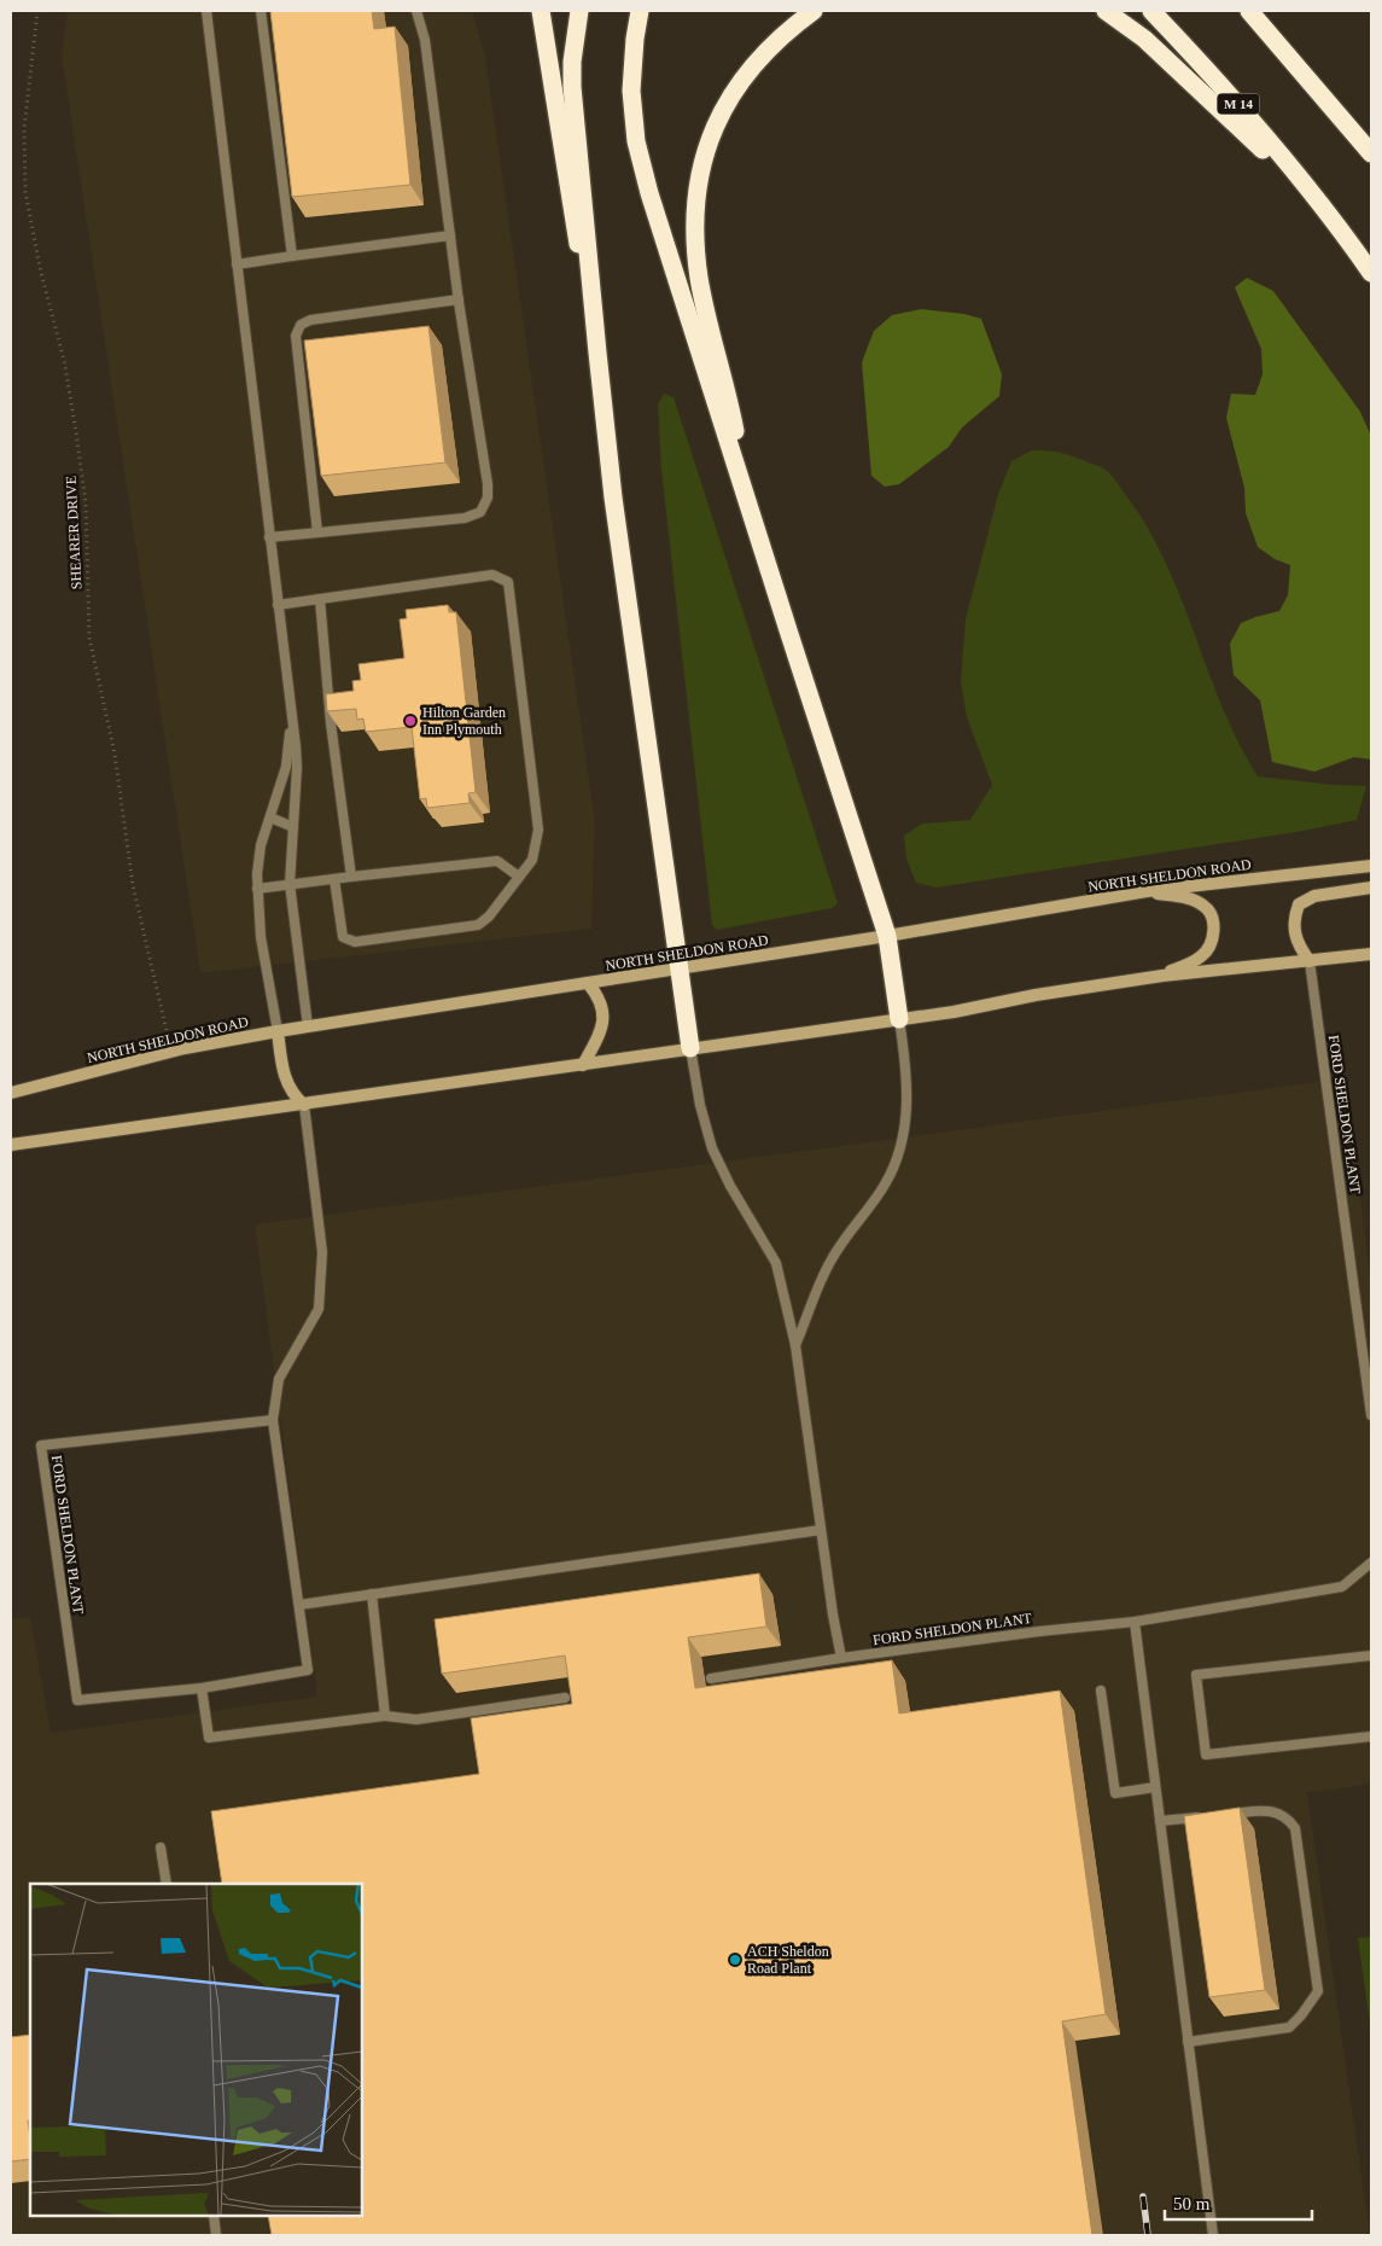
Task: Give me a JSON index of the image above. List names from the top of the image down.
{
  "streets": {
    "highway": ["M 14"],
    "main road": ["NORTH SHELDON ROAD"],
    "lane": ["FORD SHELDON PLANT"],
    "path": ["SHEARER DRIVE"]
  },
  "crossings": [
    ["SHEARER DRIVE", "NORTH SHELDON ROAD"]
  ],
  "places": ["Hilton Garden Inn Plymouth", "ACH Sheldon Road Plant"],
  "scale_bar": "50 m"
}
